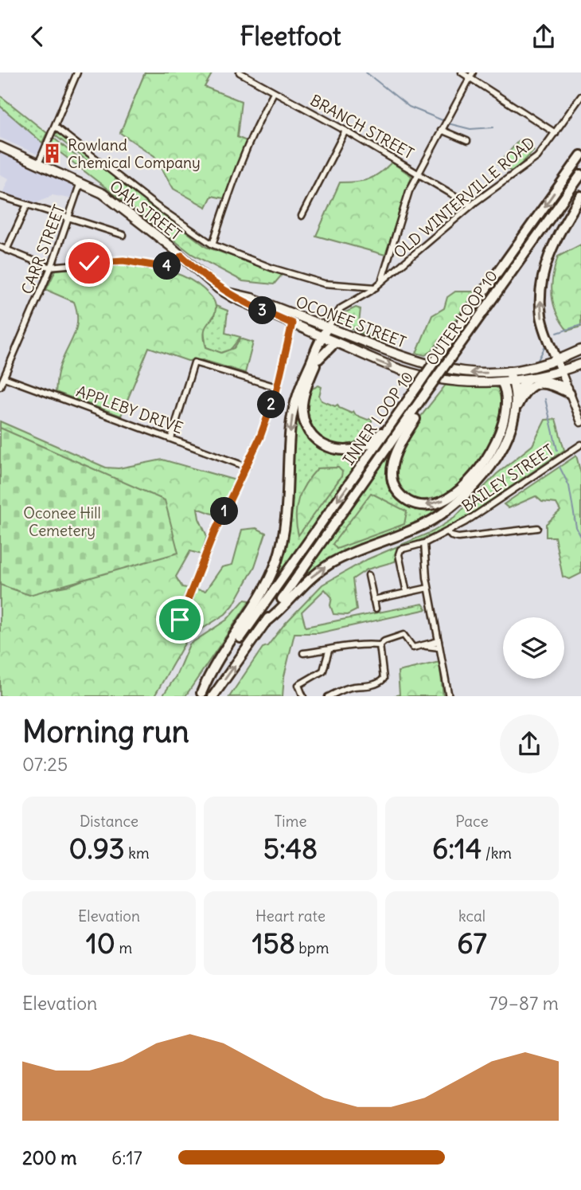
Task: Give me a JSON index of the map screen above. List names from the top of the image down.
{
  "streets": {
    "highway": ["OUTER LOOP 10", "INNER LOOP 10"],
    "main road": ["OAK STREET", "OCONEE STREET"],
    "street": [
      "BRANCH STREET",
      "OLD WINTERVILLE ROAD",
      "CARR STREET",
      "APPLEBY DRIVE",
      "BAILEY STREET"
    ]
  },
  "crossings": [
    ["BRANCH STREET", "OLD WINTERVILLE ROAD"],
    ["OLD WINTERVILLE ROAD", "OCONEE STREET"],
    ["OAK STREET", "CARR STREET"],
    ["OAK STREET", "OCONEE STREET"],
    ["CARR STREET", "APPLEBY DRIVE"]
  ],
  "parks": ["Oconee Hill Cemetery"],
  "places": {
    "building": ["Rowland Chemical Company"]
  },
  "page": {
    "header": "Fleetfoot",
    "pins": [
      "4",
      "3",
      "2",
      "1"
    ],
    "heading": ["Morning run", "07:25"],
    "stats": [
      ["Distance", "0.93 km"],
      ["Time", "5:48"],
      ["Pace", "6:14 /km"],
      ["Elevation", "10 m"],
      ["Heart rate", "158 bpm"],
      ["kcal", "67"]
    ],
    "chart": ["Elevation", "79–87 m"],
    "list": [
      {
        "name": "200 m",
        "note": "6:17"
      }
    ]
  }
}
